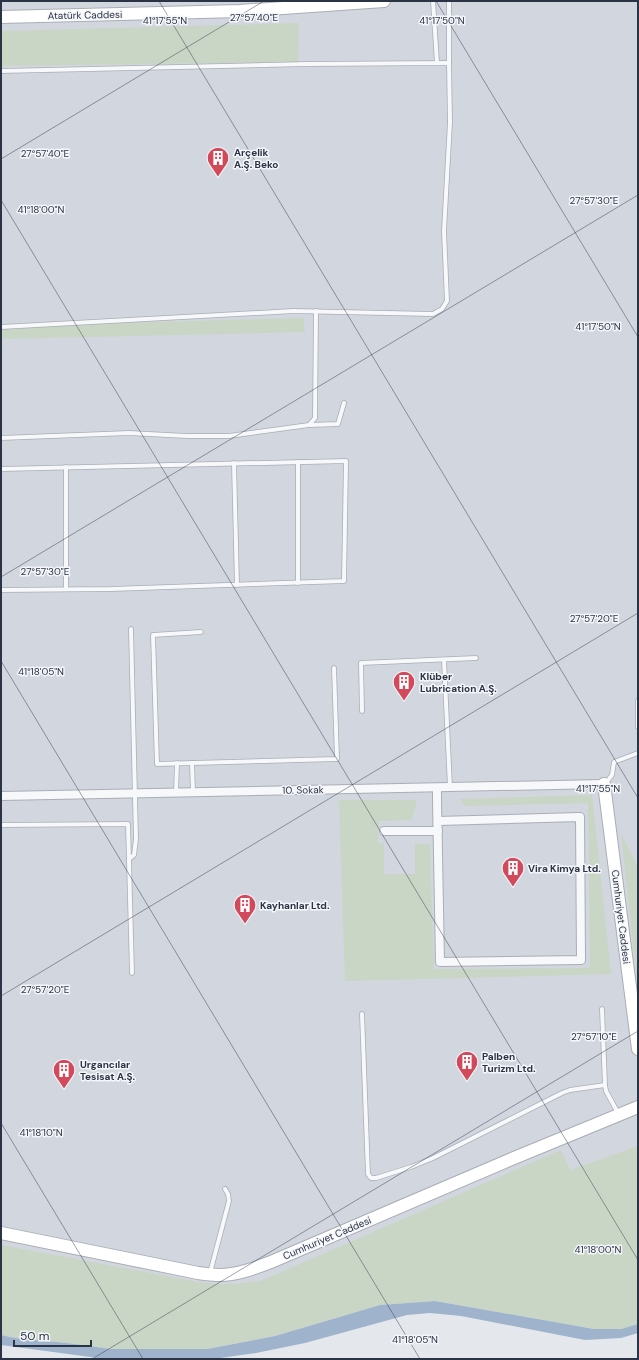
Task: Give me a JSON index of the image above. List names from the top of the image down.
{
  "streets": {
    "street": ["Atatürk Caddesi", "10. Sokak", "Cumhuriyet Caddesi"]
  },
  "crossings": [
    ["10. Sokak", "Cumhuriyet Caddesi"]
  ],
  "places": {
    "building": [
      "Arçelik A.Ş. Beko",
      "Klüber Lubrication A.Ş.",
      "Vira Kimya Ltd.",
      "Kayhanlar Ltd.",
      "Palben Turizm Ltd.",
      "Urgancılar Tesisat A.Ş."
    ]
  },
  "scale_bar": "50 m",
  "coordinates": [
    "27°57'40\"E",
    "41°17'55\"N",
    "41°17'50\"N",
    "27°57'30\"E",
    "41°18'00\"N",
    "27°57'20\"E",
    "41°18'05\"N",
    "27°57'10\"E",
    "41°18'10\"N"
  ]
}
